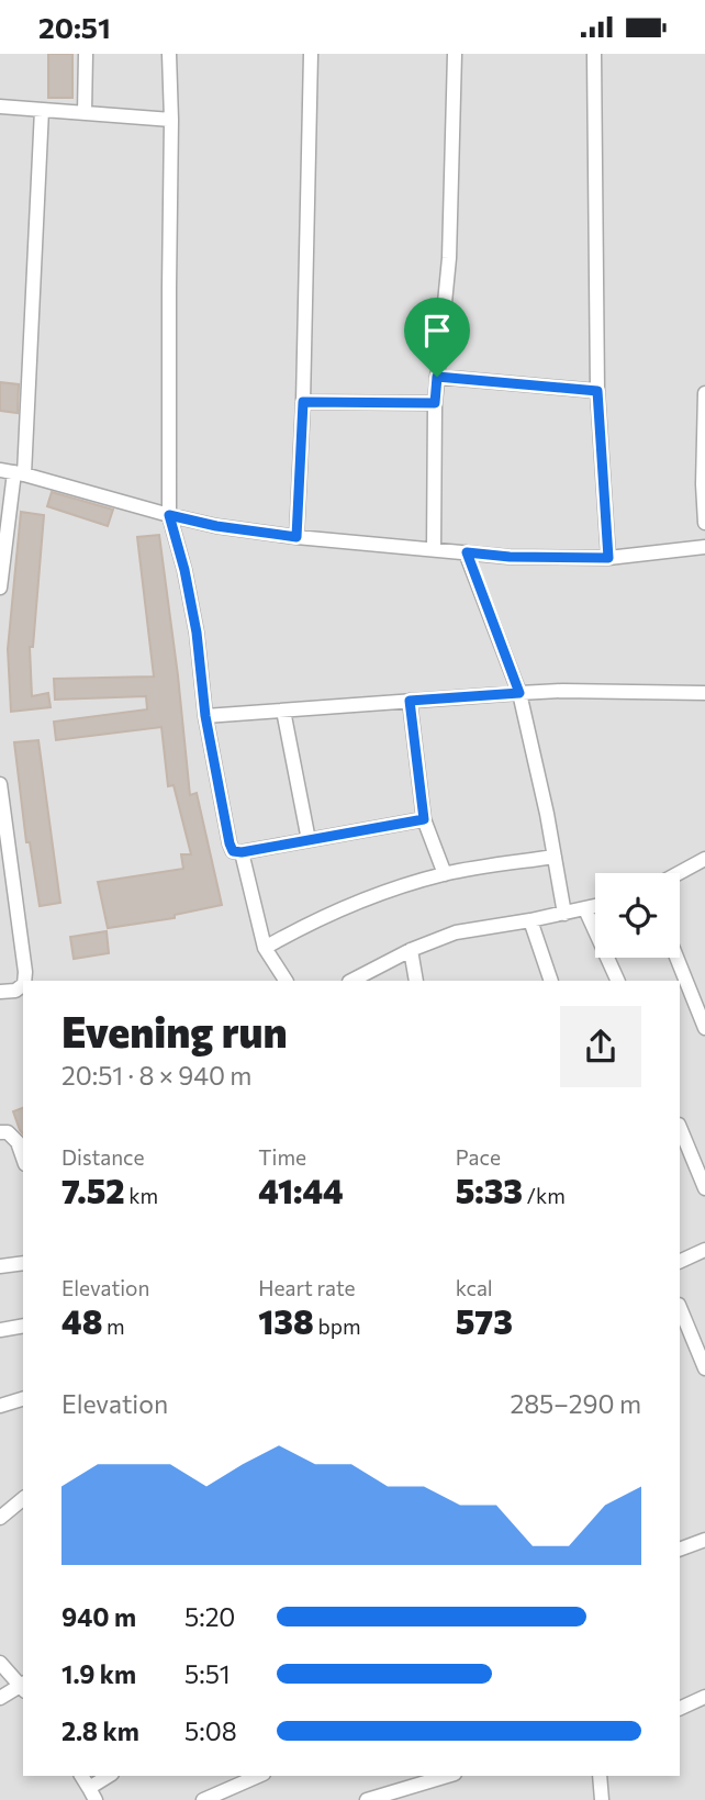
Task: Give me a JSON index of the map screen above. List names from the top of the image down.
{
  "page": {
    "status": "20:51",
    "heading": ["Evening run", "20:51 · 8 × 940 m"],
    "stats": [
      ["Distance", "7.52 km"],
      ["Time", "41:44"],
      ["Pace", "5:33 /km"],
      ["Elevation", "48 m"],
      ["Heart rate", "138 bpm"],
      ["kcal", "573"]
    ],
    "chart": ["Elevation", "285–290 m"],
    "list": [
      {
        "name": "940 m",
        "note": "5:20"
      },
      {
        "name": "1.9 km",
        "note": "5:51"
      },
      {
        "name": "2.8 km",
        "note": "5:08"
      }
    ]
  }
}
